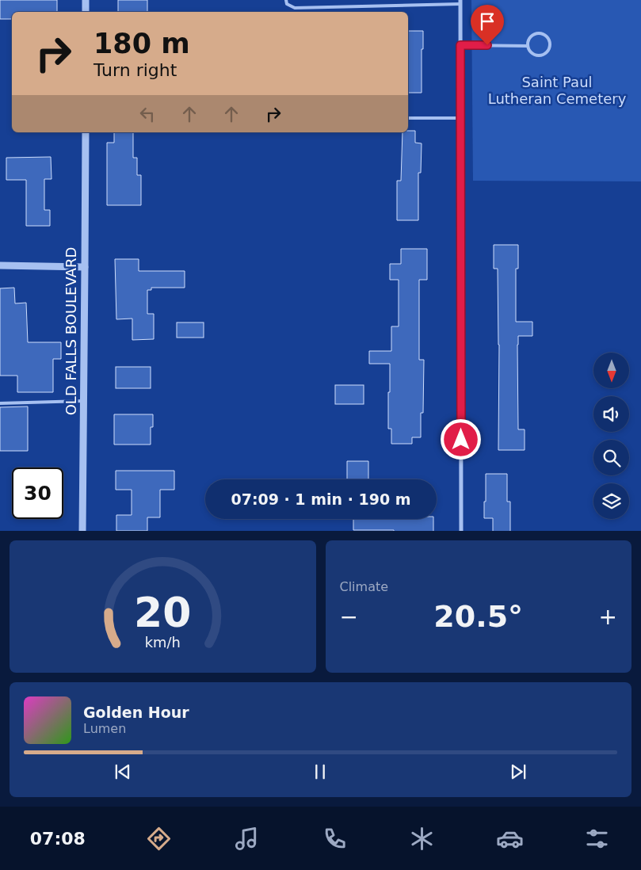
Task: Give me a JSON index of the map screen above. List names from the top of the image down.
{
  "streets": {
    "street": ["OLD FALLS BOULEVARD"]
  },
  "parks": ["Saint Paul Lutheran Cemetery"],
  "north": "bottom",
  "page": {
    "turn": ["180 m", "Turn right"],
    "limit": "30",
    "trip": "07:09 · 1 min · 190 m",
    "tile": "Climate",
    "heat": ["−", "20.5°", "+"],
    "song": ["Golden Hour", "Lumen"],
    "tabs": "07:08",
    "gauge": ["20", "km/h"]
  }
}
